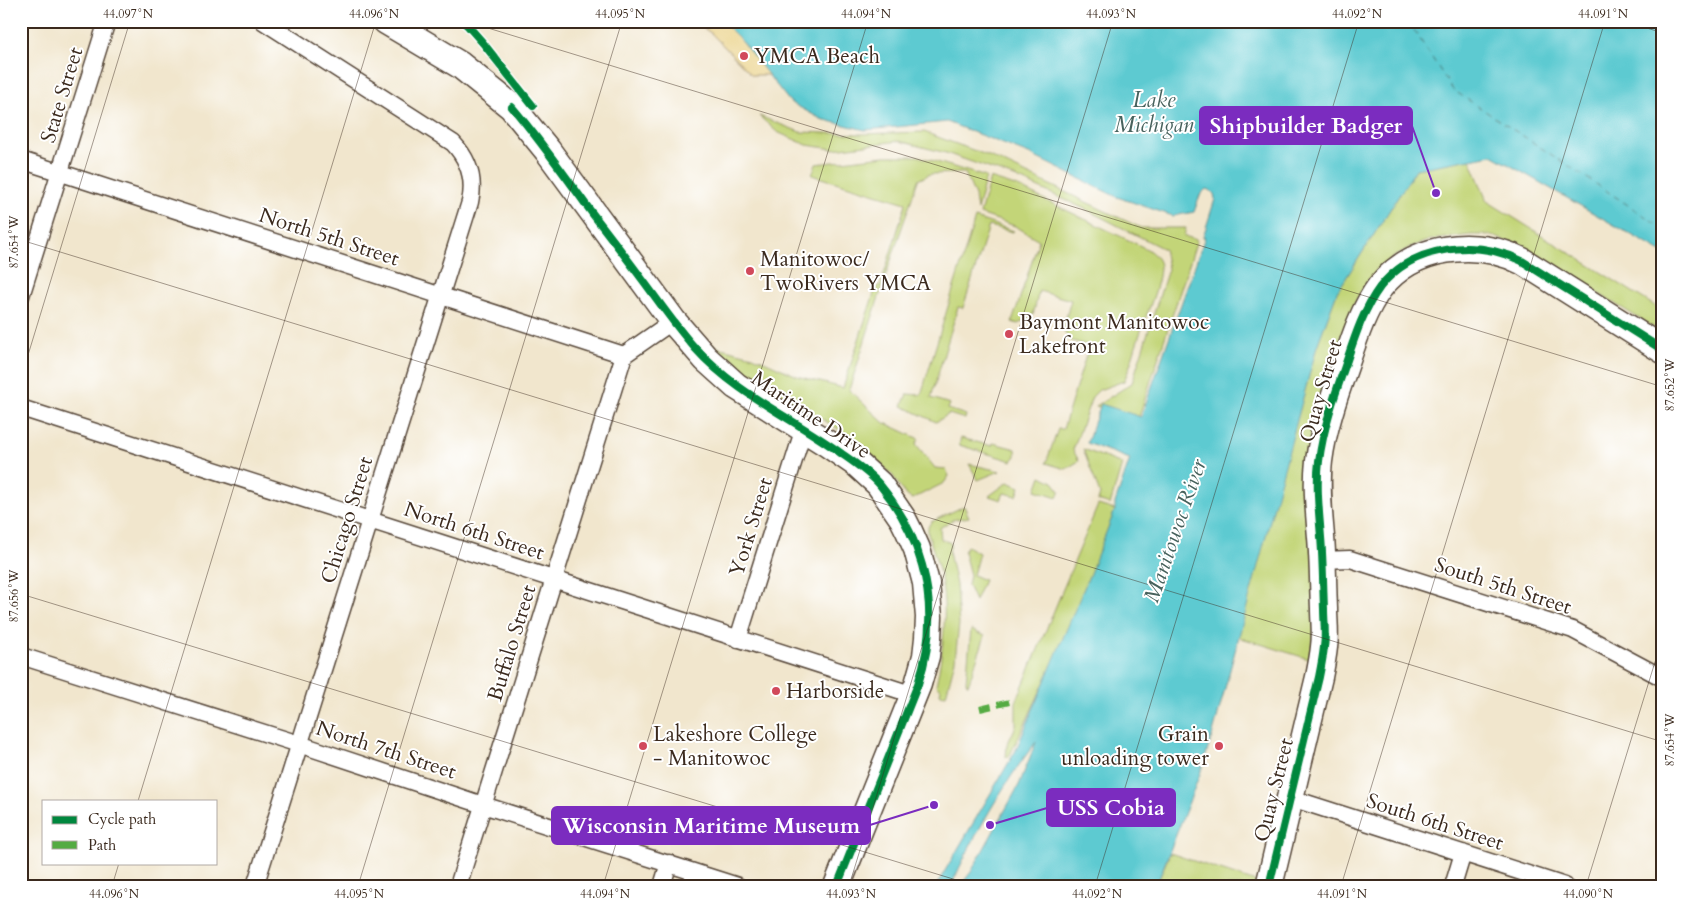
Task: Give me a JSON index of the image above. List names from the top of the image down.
{
  "streets": {
    "main road": ["Quay Street", "Maritime Drive"],
    "street": [
      "State Street",
      "North 5th Street",
      "Chicago Street",
      "York Street",
      "North 6th Street",
      "South 5th Street",
      "Buffalo Street",
      "North 7th Street",
      "South 6th Street"
    ]
  },
  "crossings": [
    ["State Street", "North 5th Street"],
    ["North 5th Street", "Chicago Street"],
    ["North 5th Street", "Buffalo Street"],
    ["Quay Street", "South 5th Street"],
    ["Quay Street", "South 6th Street"],
    ["Maritime Drive", "York Street"],
    ["Maritime Drive", "North 6th Street"],
    ["Chicago Street", "North 6th Street"],
    ["Chicago Street", "North 7th Street"],
    ["York Street", "North 6th Street"],
    ["North 6th Street", "Buffalo Street"],
    ["Buffalo Street", "North 7th Street"]
  ],
  "water": ["Lake Michigan", "Manitowoc River"],
  "places": [
    "YMCA Beach",
    "Shipbuilder Badger",
    "Manitowoc/ TwoRivers YMCA",
    "Baymont Manitowoc Lakefront",
    "Harborside",
    "Lakeshore College - Manitowoc",
    "Grain unloading tower",
    "Wisconsin Maritime Museum",
    "USS Cobia"
  ],
  "legend": ["Cycle path", "Path"],
  "coordinates": [
    "44.097°N",
    "44.096°N",
    "44.095°N",
    "44.094°N",
    "44.093°N",
    "44.092°N",
    "44.091°N",
    "87.654°W",
    "87.652°W",
    "87.656°W",
    "44.090°N"
  ]
}
